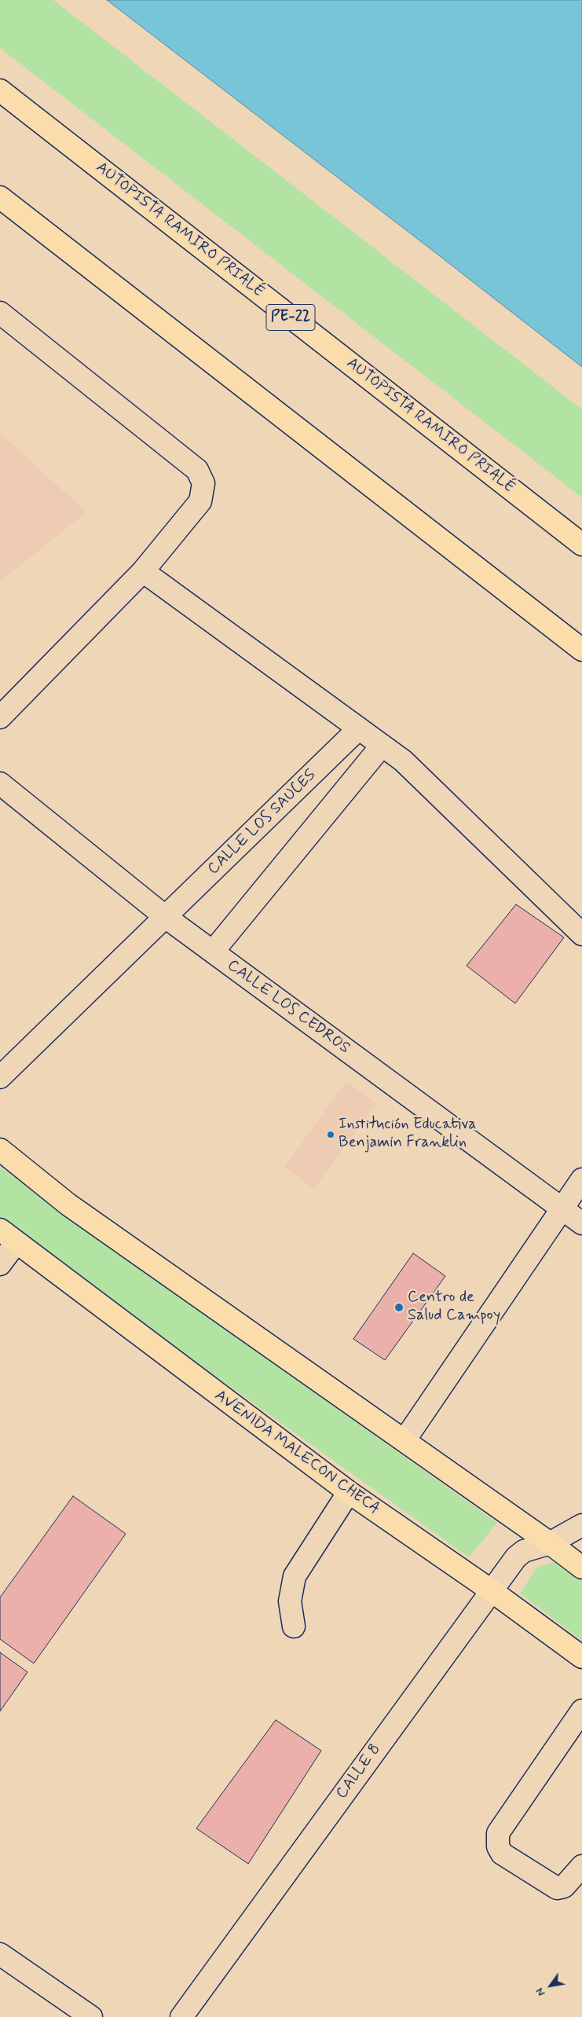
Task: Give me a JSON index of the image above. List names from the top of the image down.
{
  "streets": {
    "main road": ["AUTOPISTA RAMIRO PRIALÉ", "PE-22", "AVENIDA MALECON CHECA"],
    "street": ["CALLE LOS SAUCES", "CALLE LOS CEDROS", "CALLE 8"]
  },
  "crossings": [
    ["CALLE LOS SAUCES", "CALLE LOS CEDROS"],
    ["AVENIDA MALECON CHECA", "CALLE 8"]
  ],
  "places": ["Institución Educativa Benjamin Franklin", "Centro de Salud Campoy"],
  "north": "bottom left"
}
